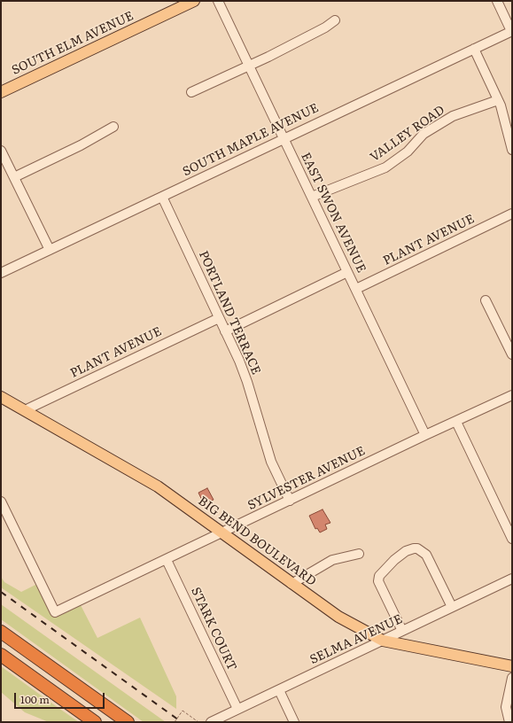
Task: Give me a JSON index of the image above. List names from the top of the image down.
{
  "streets": {
    "main road": ["SOUTH ELM AVENUE", "BIG BEND BOULEVARD"],
    "street": [
      "VALLEY ROAD",
      "SOUTH MAPLE AVENUE",
      "EAST SWON AVENUE",
      "PLANT AVENUE",
      "PORTLAND TERRACE",
      "SYLVESTER AVENUE",
      "STARK COURT",
      "SELMA AVENUE"
    ]
  },
  "crossings": [
    ["VALLEY ROAD", "EAST SWON AVENUE"],
    ["SOUTH MAPLE AVENUE", "EAST SWON AVENUE"],
    ["SOUTH MAPLE AVENUE", "PORTLAND TERRACE"],
    ["EAST SWON AVENUE", "PLANT AVENUE"],
    ["EAST SWON AVENUE", "SYLVESTER AVENUE"],
    ["PLANT AVENUE", "PORTLAND TERRACE"],
    ["PLANT AVENUE", "BIG BEND BOULEVARD"],
    ["PORTLAND TERRACE", "SYLVESTER AVENUE"],
    ["SYLVESTER AVENUE", "BIG BEND BOULEVARD"],
    ["SYLVESTER AVENUE", "STARK COURT"],
    ["BIG BEND BOULEVARD", "SELMA AVENUE"],
    ["STARK COURT", "SELMA AVENUE"]
  ],
  "scale_bar": "100 m"
}
